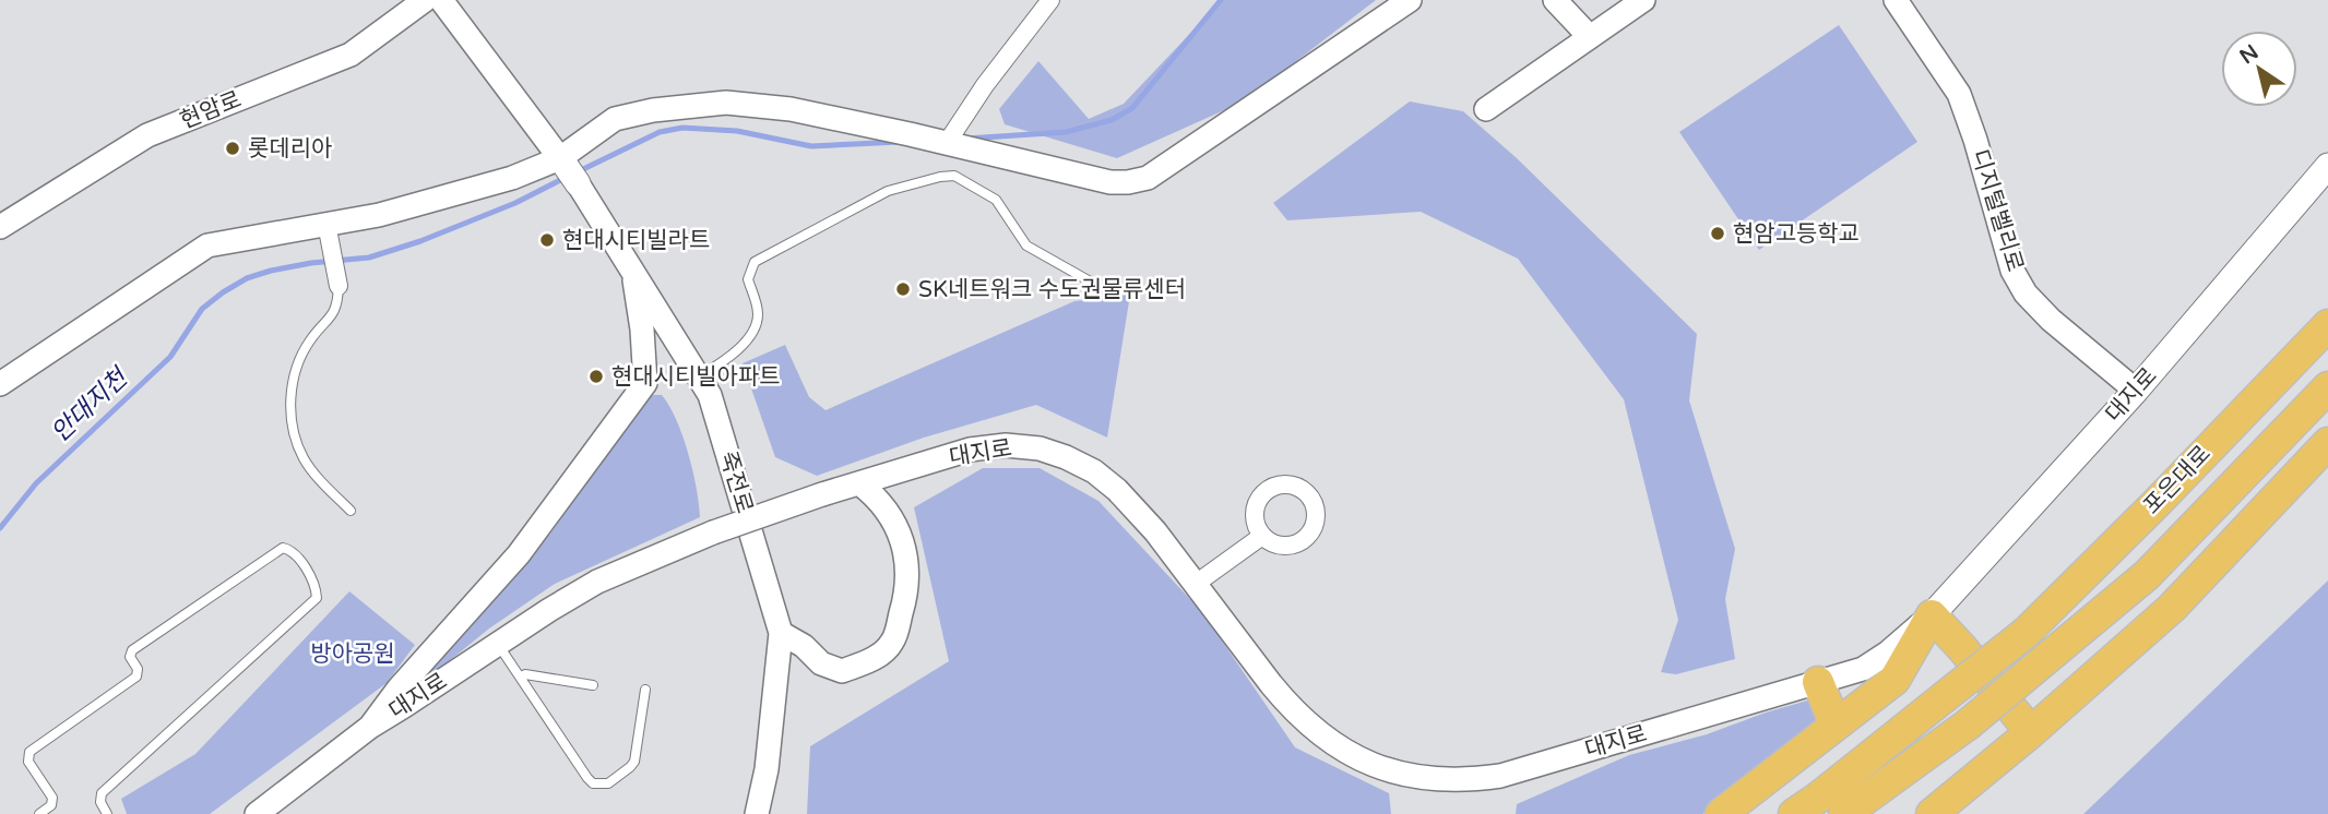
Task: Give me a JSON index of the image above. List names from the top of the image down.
{
  "streets": {
    "highway": ["포은대로"],
    "main road": ["대지로"],
    "street": ["현암로", "디지털벨리로", "죽전로"]
  },
  "crossings": [
    ["디지털벨리로", "대지로"]
  ],
  "water": ["안대지천"],
  "parks": ["방아공원"],
  "places": [
    "롯데리아",
    "현암고등학교",
    "현대시티빌라트",
    "SK네트워크 수도권물류센터",
    "현대시티빌아파트"
  ],
  "north": "top left"
}
